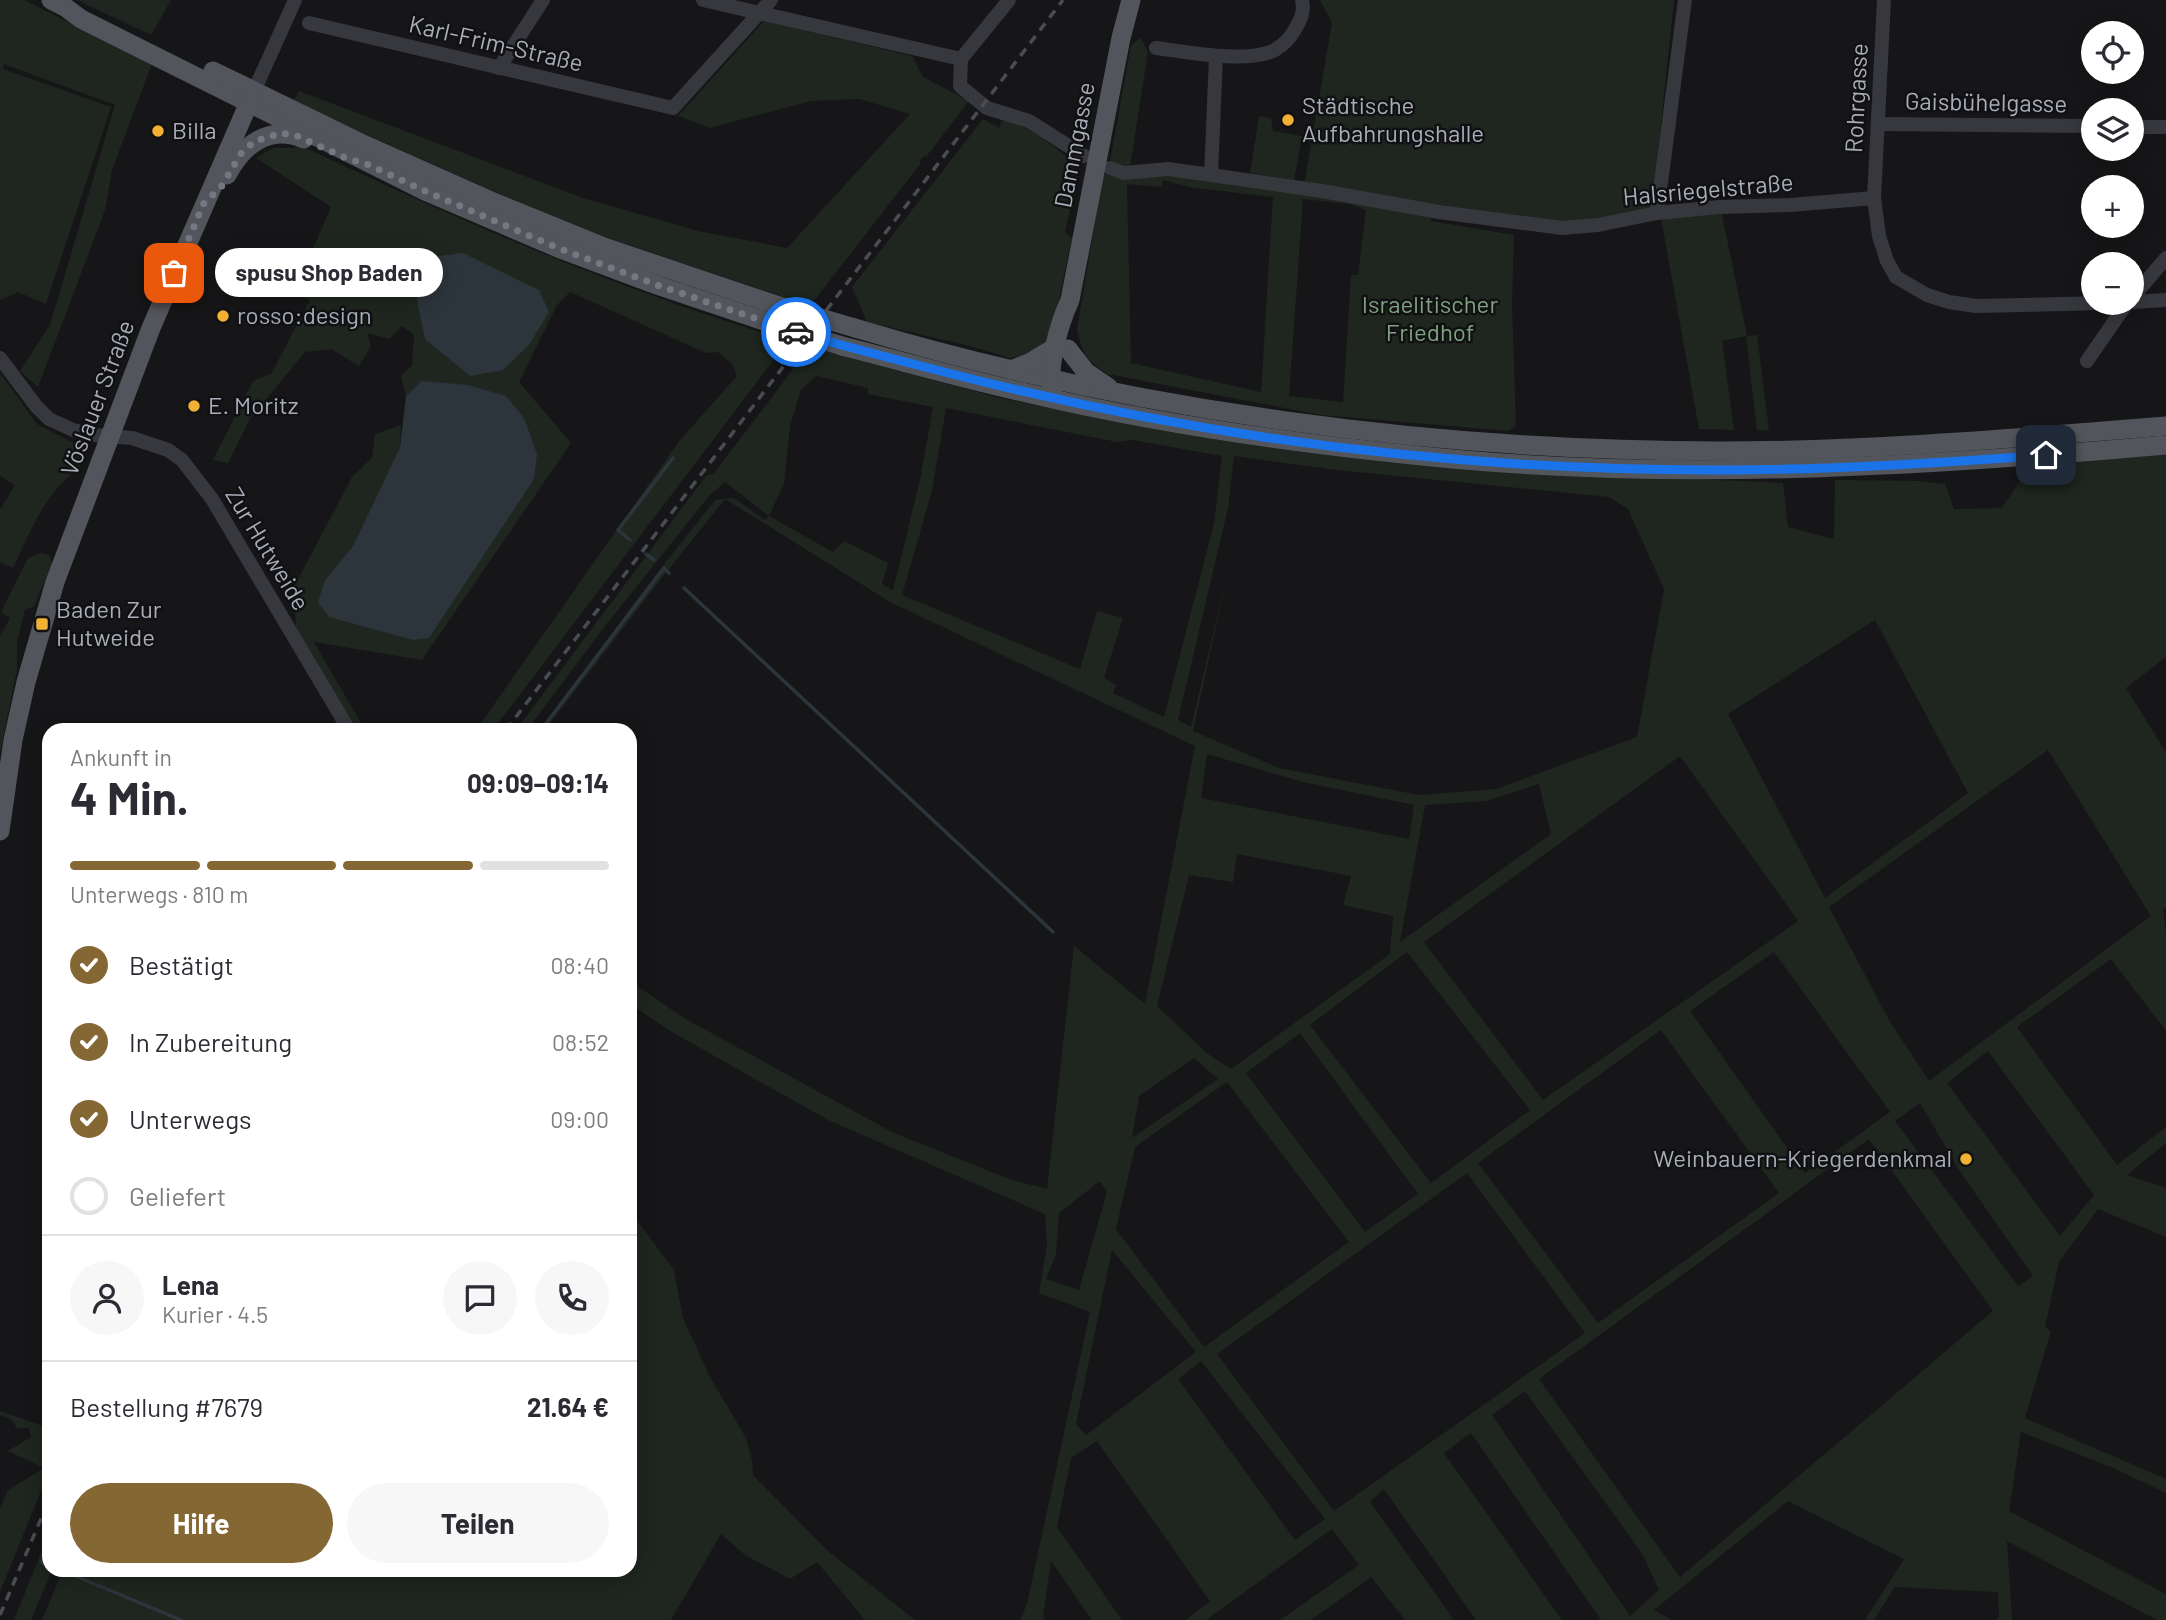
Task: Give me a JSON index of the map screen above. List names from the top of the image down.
{
  "streets": {
    "main road": ["Dammgasse", "Vöslauer Straße"],
    "street": [
      "Karl-Frim-Straße",
      "Rohrgasse",
      "Gaisbühelgasse",
      "Halsriegelstraße",
      "Zur Hutweide"
    ]
  },
  "crossings": [
    ["Rohrgasse", "Gaisbühelgasse"],
    ["Rohrgasse", "Halsriegelstraße"],
    ["Vöslauer Straße", "Zur Hutweide"]
  ],
  "parks": ["Israelitischer Friedhof"],
  "places": {
    "other": [
      "Städtische Aufbahrungshalle",
      "Billa",
      "spusu Shop Baden",
      "rosso:design",
      "E. Moritz",
      "Weinbauern-Kriegerdenkmal"
    ],
    "transit": ["Baden Zur Hutweide"]
  },
  "page": {
    "map_buttons": ["+", "−"],
    "bubble": "spusu Shop Baden",
    "heading": ["4 Min.", "Ankunft in", "09:09–09:14"],
    "panel": [
      "Lena",
      "Kurier · 4.5",
      "Bestellung #7679",
      "21.64 €"
    ],
    "bar": "Unterwegs · 810 m",
    "list": [
      ["Bestätigt", "08:40"],
      ["In Zubereitung", "08:52"],
      ["Unterwegs", "09:00"],
      "Geliefert"
    ],
    "buttons": ["Hilfe", "Teilen"]
  }
}
